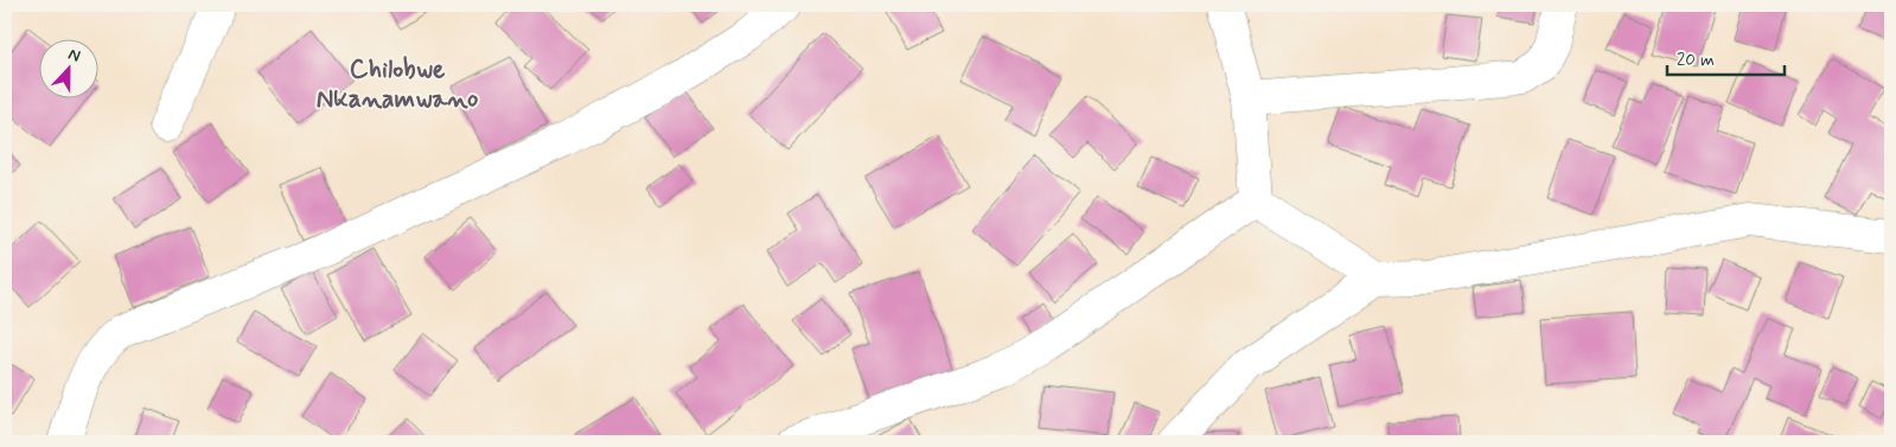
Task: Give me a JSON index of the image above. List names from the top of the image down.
{
  "districts": ["Chilobwe Nkanamwano"],
  "scale_bar": "20 m",
  "north": "top"
}
